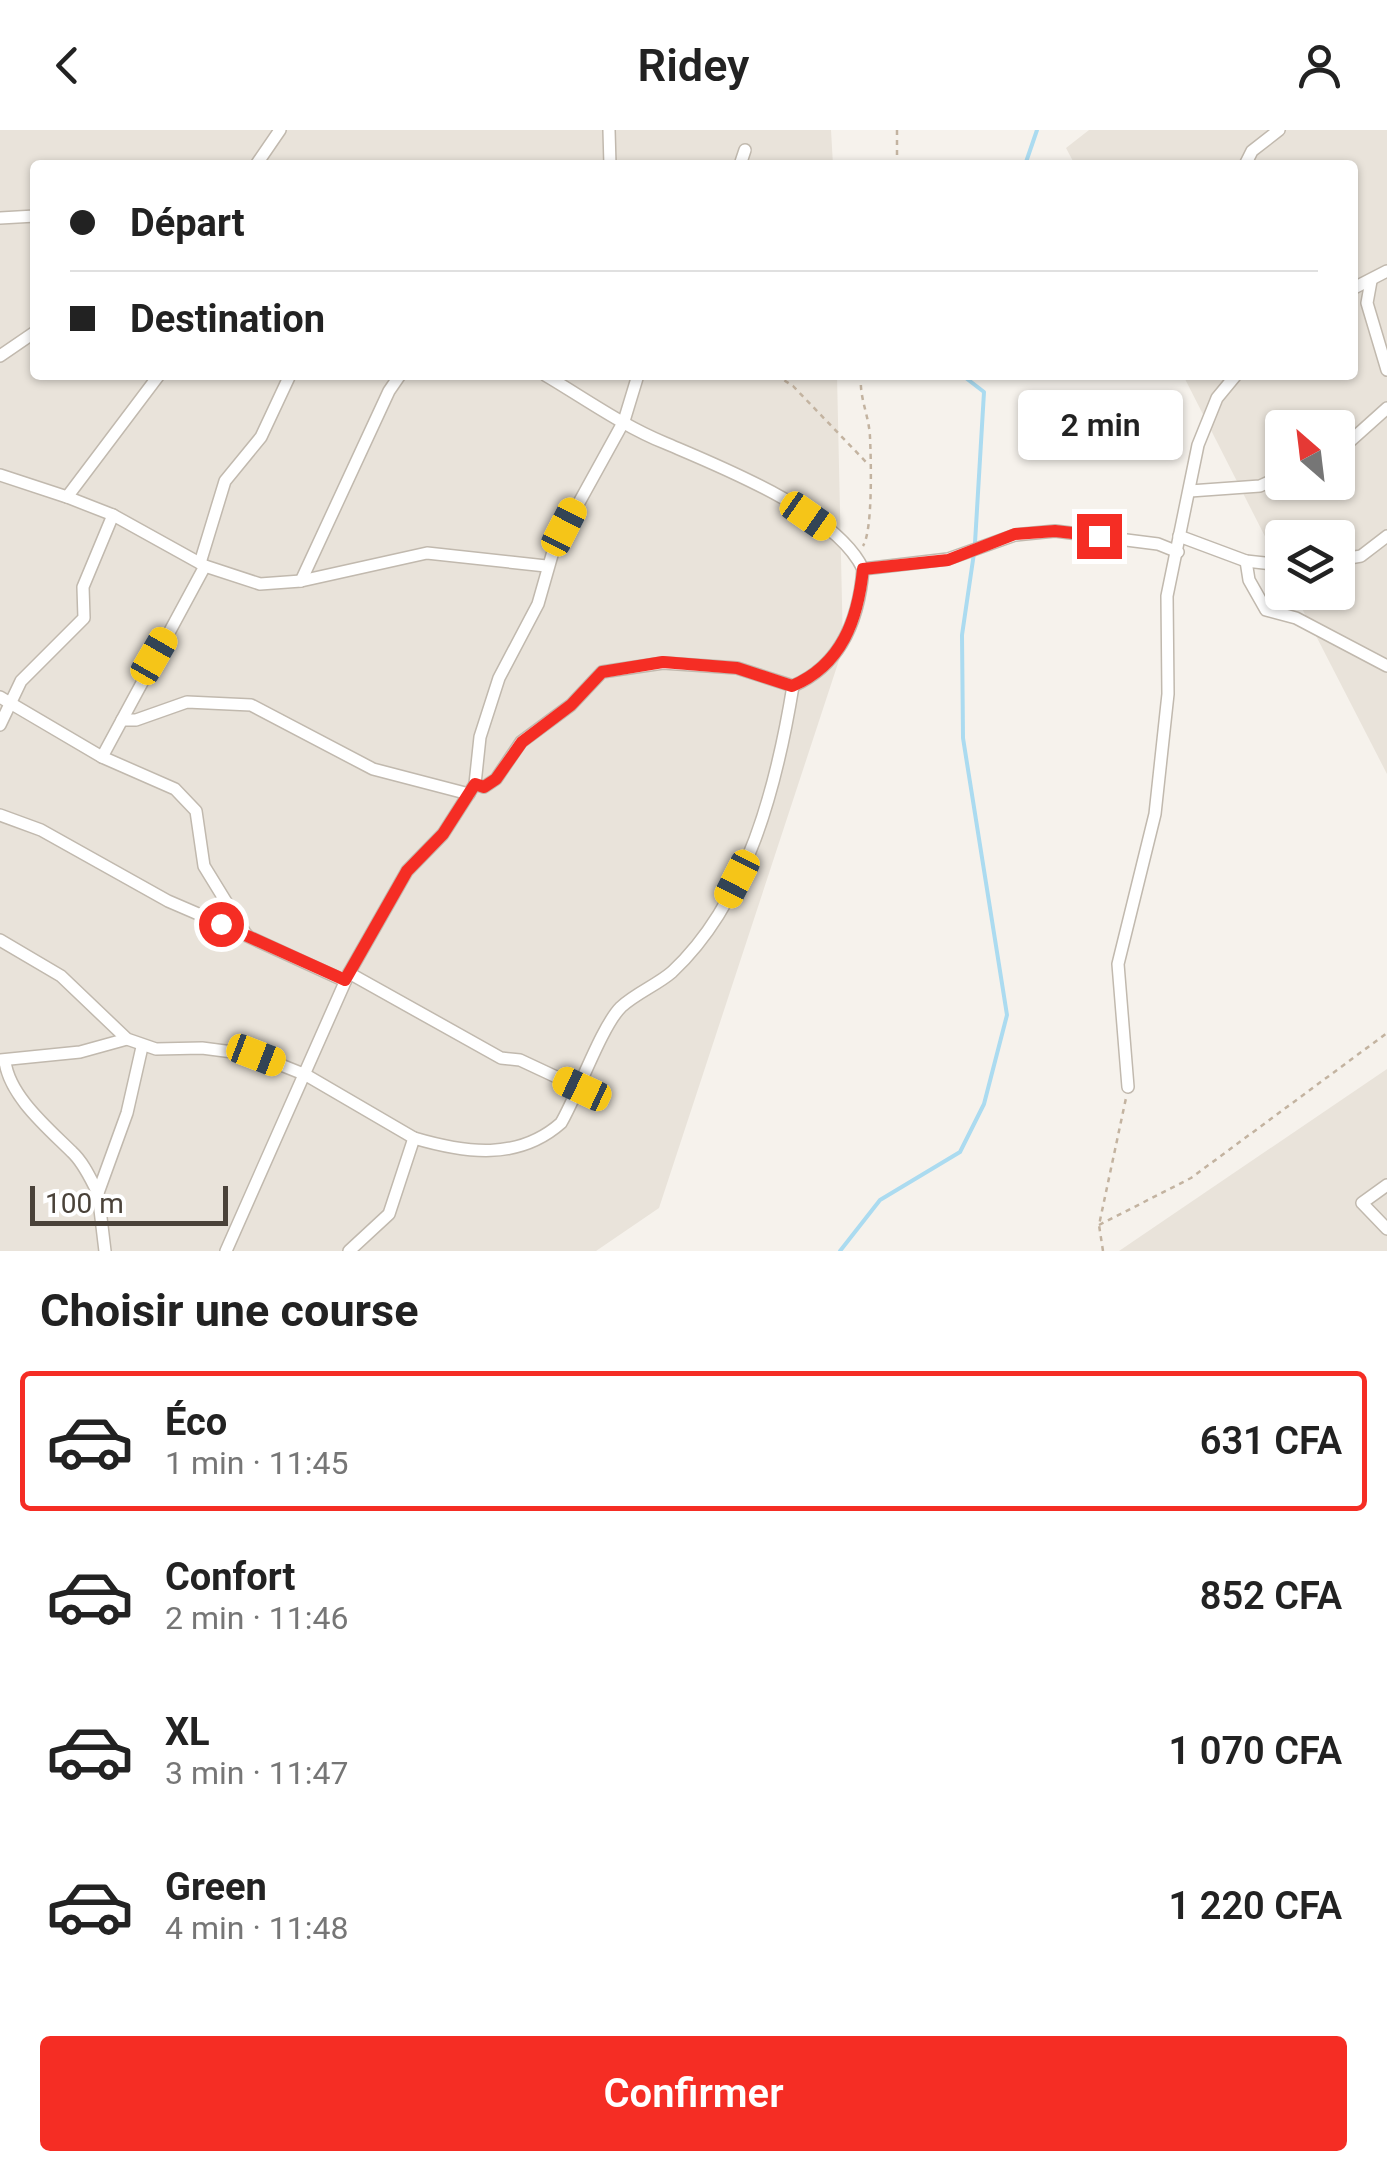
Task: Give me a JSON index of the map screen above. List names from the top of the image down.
{
  "scale_bar": "100 m",
  "north": "top left",
  "page": {
    "header": "Ridey",
    "banner": ["Départ", "Destination"],
    "bubble": "2 min",
    "scale": "100 m",
    "heading": "Choisir une course",
    "list": [
      {
        "name": "Éco",
        "note": "1 min · 11:45",
        "value": "631 CFA"
      },
      {
        "name": "Confort",
        "note": "2 min · 11:46",
        "value": "852 CFA"
      },
      {
        "name": "XL",
        "note": "3 min · 11:47",
        "value": "1 070 CFA"
      },
      {
        "name": "Green",
        "note": "4 min · 11:48",
        "value": "1 220 CFA"
      }
    ],
    "buttons": "Confirmer"
  }
}
